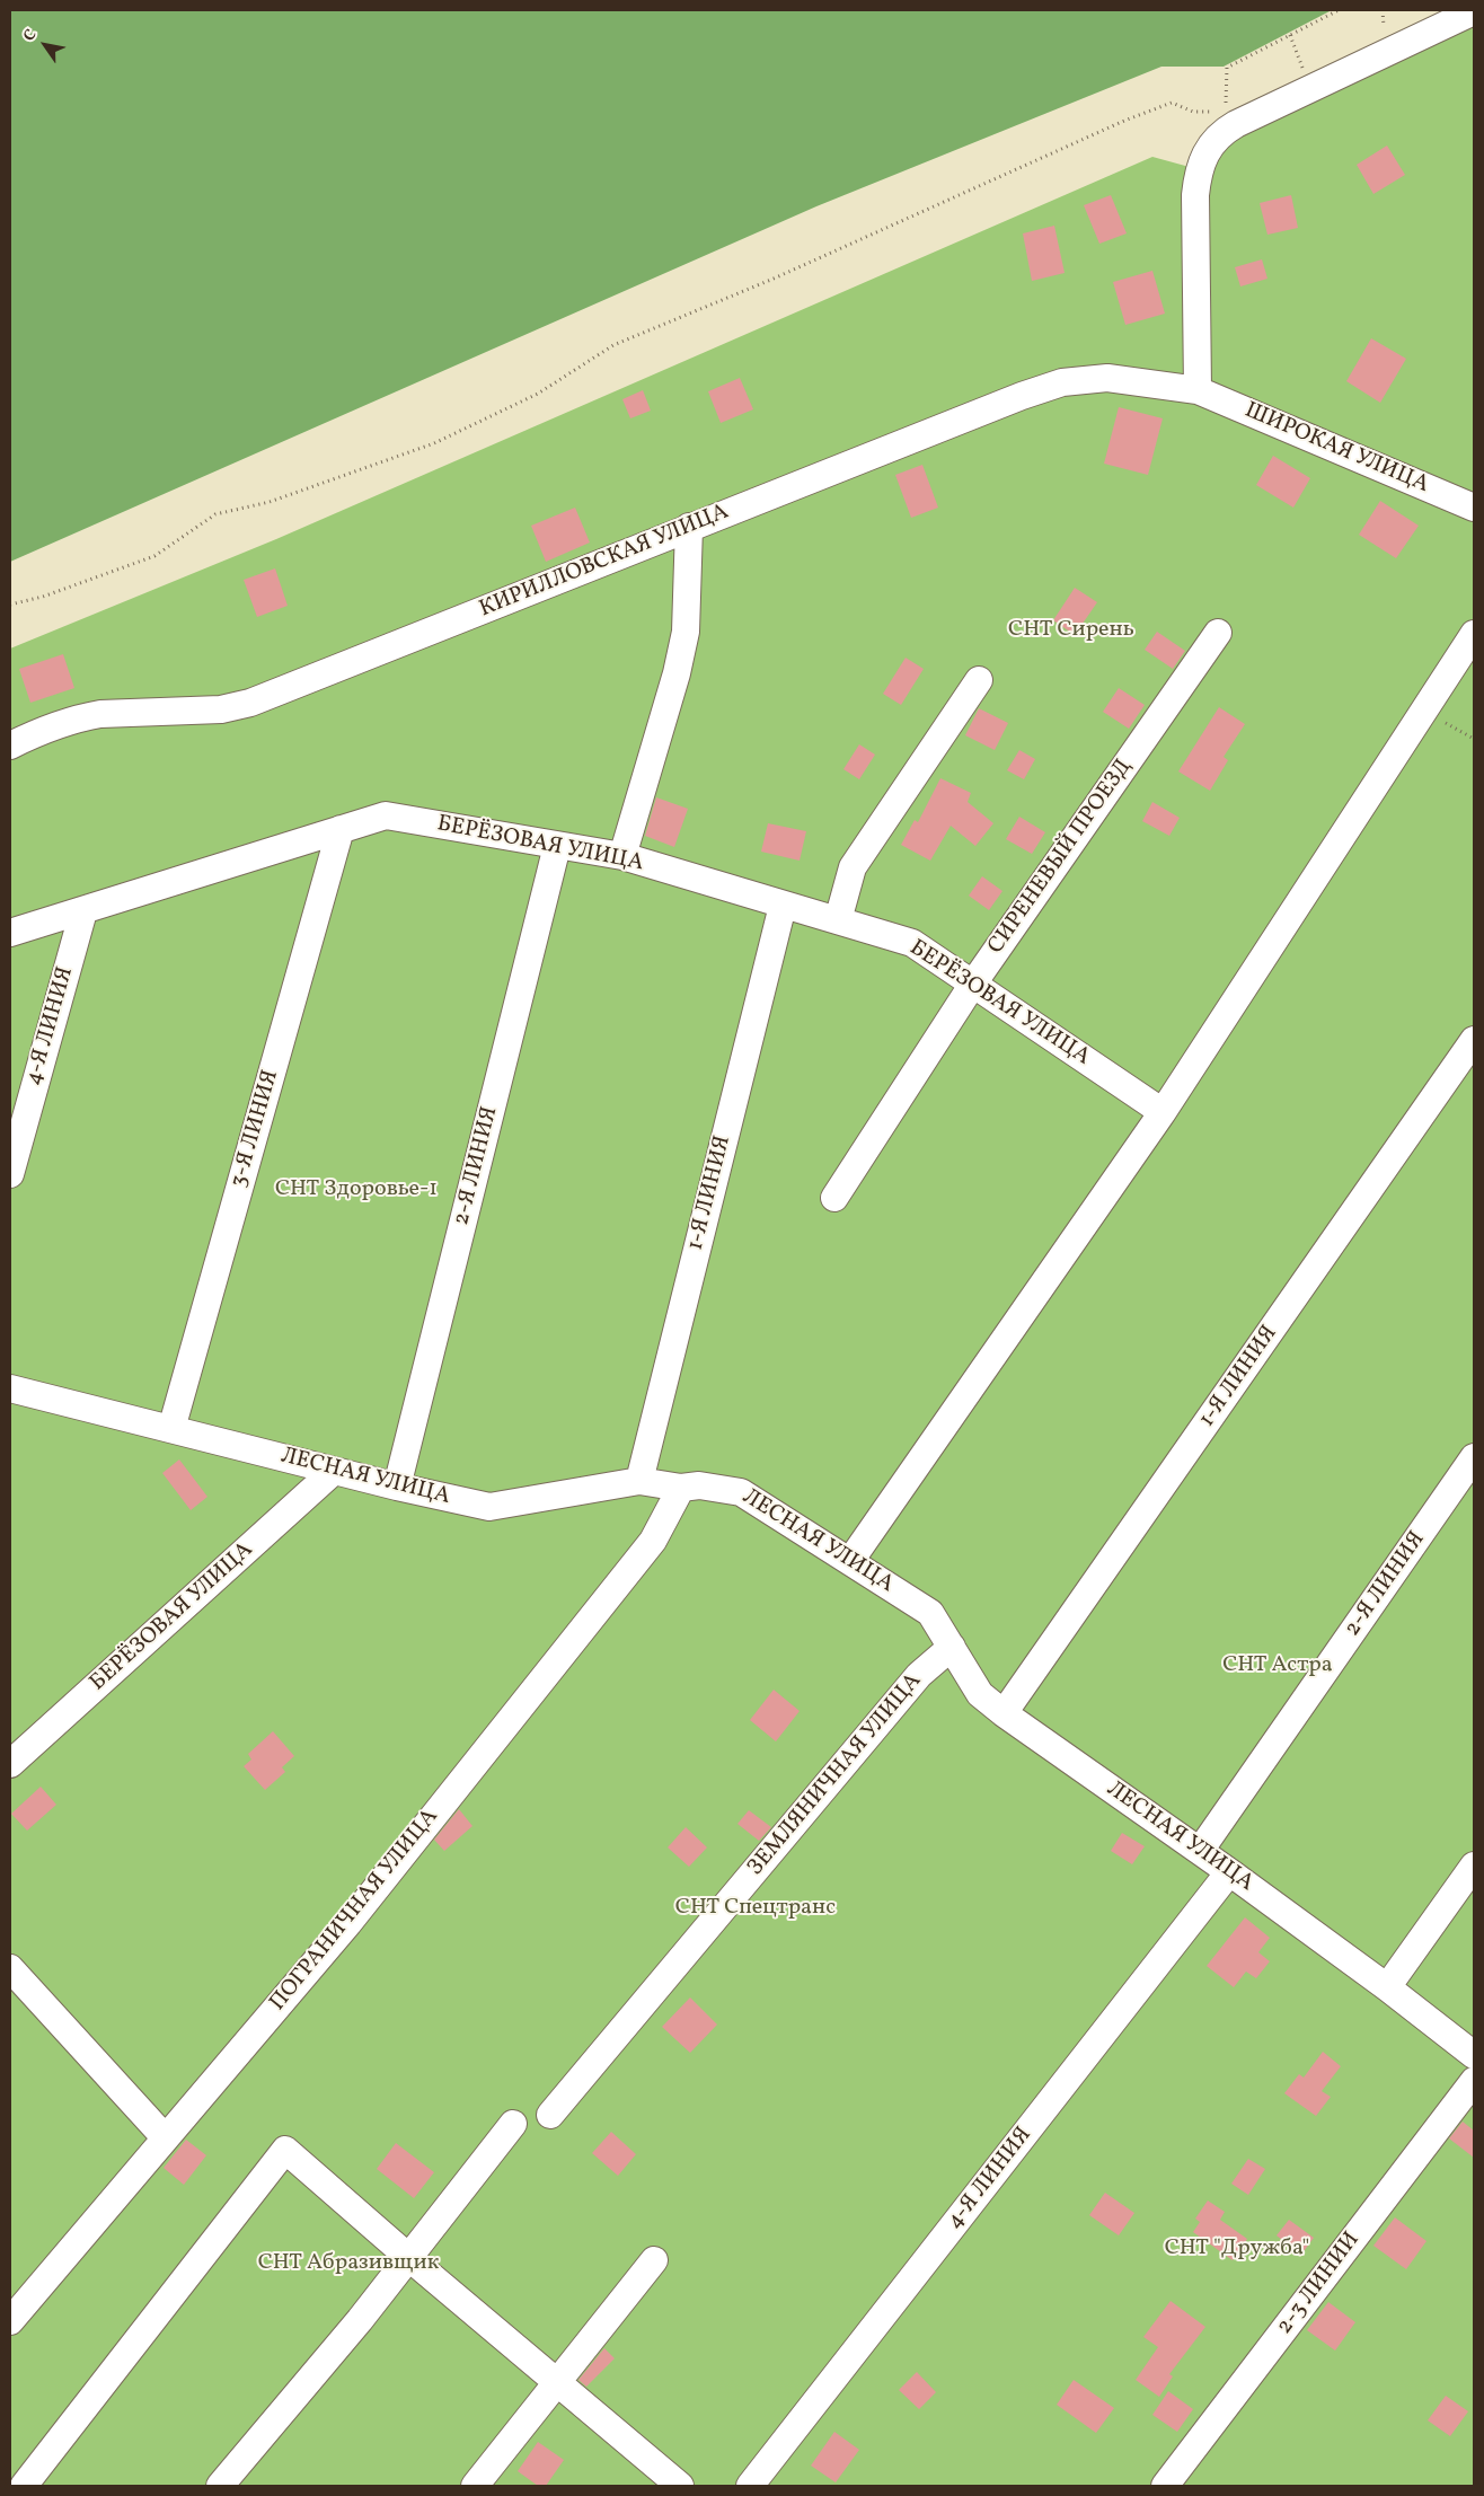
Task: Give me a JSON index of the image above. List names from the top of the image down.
{
  "streets": {
    "street": [
      "ШИРОКАЯ УЛИЦА",
      "КИРИЛЛОВСКАЯ УЛИЦА",
      "БЕРЁЗОВАЯ УЛИЦА",
      "СИРЕНЕВЫЙ ПРОЕЗД",
      "4-Я ЛИНИЯ",
      "3-Я ЛИНИЯ",
      "2-Я ЛИНИЯ",
      "1-Я ЛИНИЯ",
      "ЛЕСНАЯ УЛИЦА",
      "ЗЕМЛЯНИЧНАЯ УЛИЦА",
      "ПОГРАНИЧНАЯ УЛИЦА",
      "2-3 ЛИНИИ"
    ]
  },
  "crossings": [
    ["ШИРОКАЯ УЛИЦА", "КИРИЛЛОВСКАЯ УЛИЦА"],
    ["БЕРЁЗОВАЯ УЛИЦА", "СИРЕНЕВЫЙ ПРОЕЗД"],
    ["БЕРЁЗОВАЯ УЛИЦА", "4-Я ЛИНИЯ"],
    ["БЕРЁЗОВАЯ УЛИЦА", "3-Я ЛИНИЯ"],
    ["БЕРЁЗОВАЯ УЛИЦА", "2-Я ЛИНИЯ"],
    ["БЕРЁЗОВАЯ УЛИЦА", "1-Я ЛИНИЯ"],
    ["БЕРЁЗОВАЯ УЛИЦА", "ЛЕСНАЯ УЛИЦА"],
    ["4-Я ЛИНИЯ", "ЛЕСНАЯ УЛИЦА"],
    ["3-Я ЛИНИЯ", "ЛЕСНАЯ УЛИЦА"],
    ["2-Я ЛИНИЯ", "ЛЕСНАЯ УЛИЦА"],
    ["1-Я ЛИНИЯ", "ЛЕСНАЯ УЛИЦА"],
    ["ЛЕСНАЯ УЛИЦА", "ЗЕМЛЯНИЧНАЯ УЛИЦА"],
    ["ЛЕСНАЯ УЛИЦА", "ПОГРАНИЧНАЯ УЛИЦА"]
  ],
  "parks": [
    "СНТ Сирень",
    "СНТ Здоровье-1",
    "СНТ Астра",
    "СНТ Спецтранс",
    "СНТ \"Дружба\"",
    "СНТ Абразивщик"
  ],
  "north": "top left"
}
